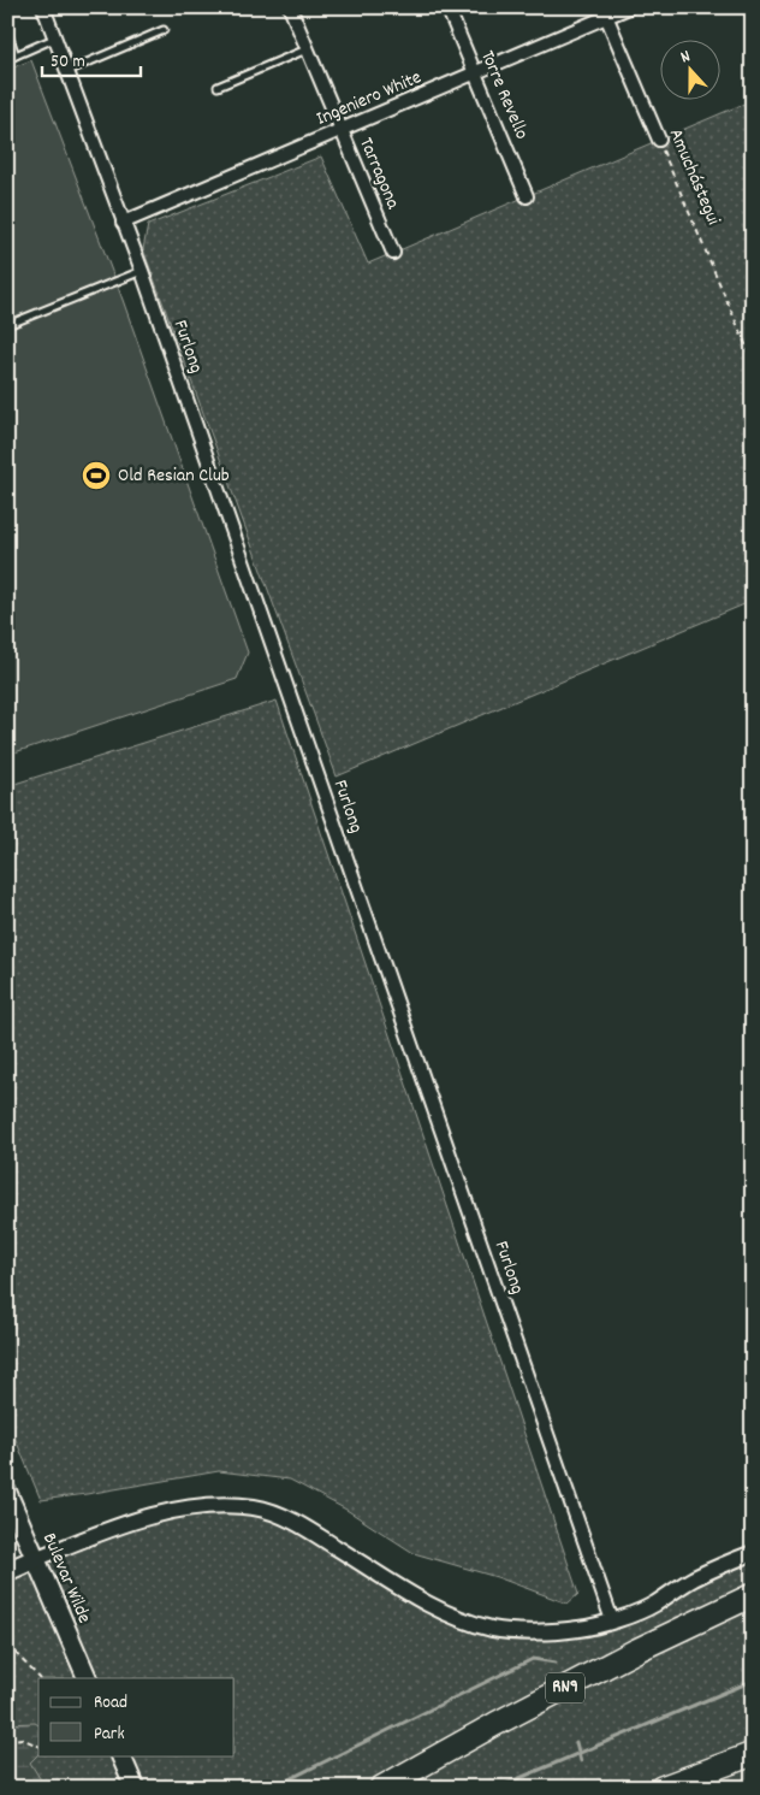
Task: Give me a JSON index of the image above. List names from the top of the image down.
{
  "streets": {
    "highway": ["RN9"],
    "main road": ["Bulevar Wilde"],
    "street": [
      "Torre Revello",
      "Ingeniero White",
      "Tarragona",
      "Amuchástegui",
      "Furlong"
    ]
  },
  "crossings": [
    ["Torre Revello", "Ingeniero White"],
    ["Ingeniero White", "Tarragona"],
    ["Ingeniero White", "Amuchástegui"],
    ["Ingeniero White", "Furlong"]
  ],
  "places": {
    "sports": ["Old Resian Club"]
  },
  "legend": ["Road", "Park"],
  "scale_bar": "50 m",
  "north": "top"
}
